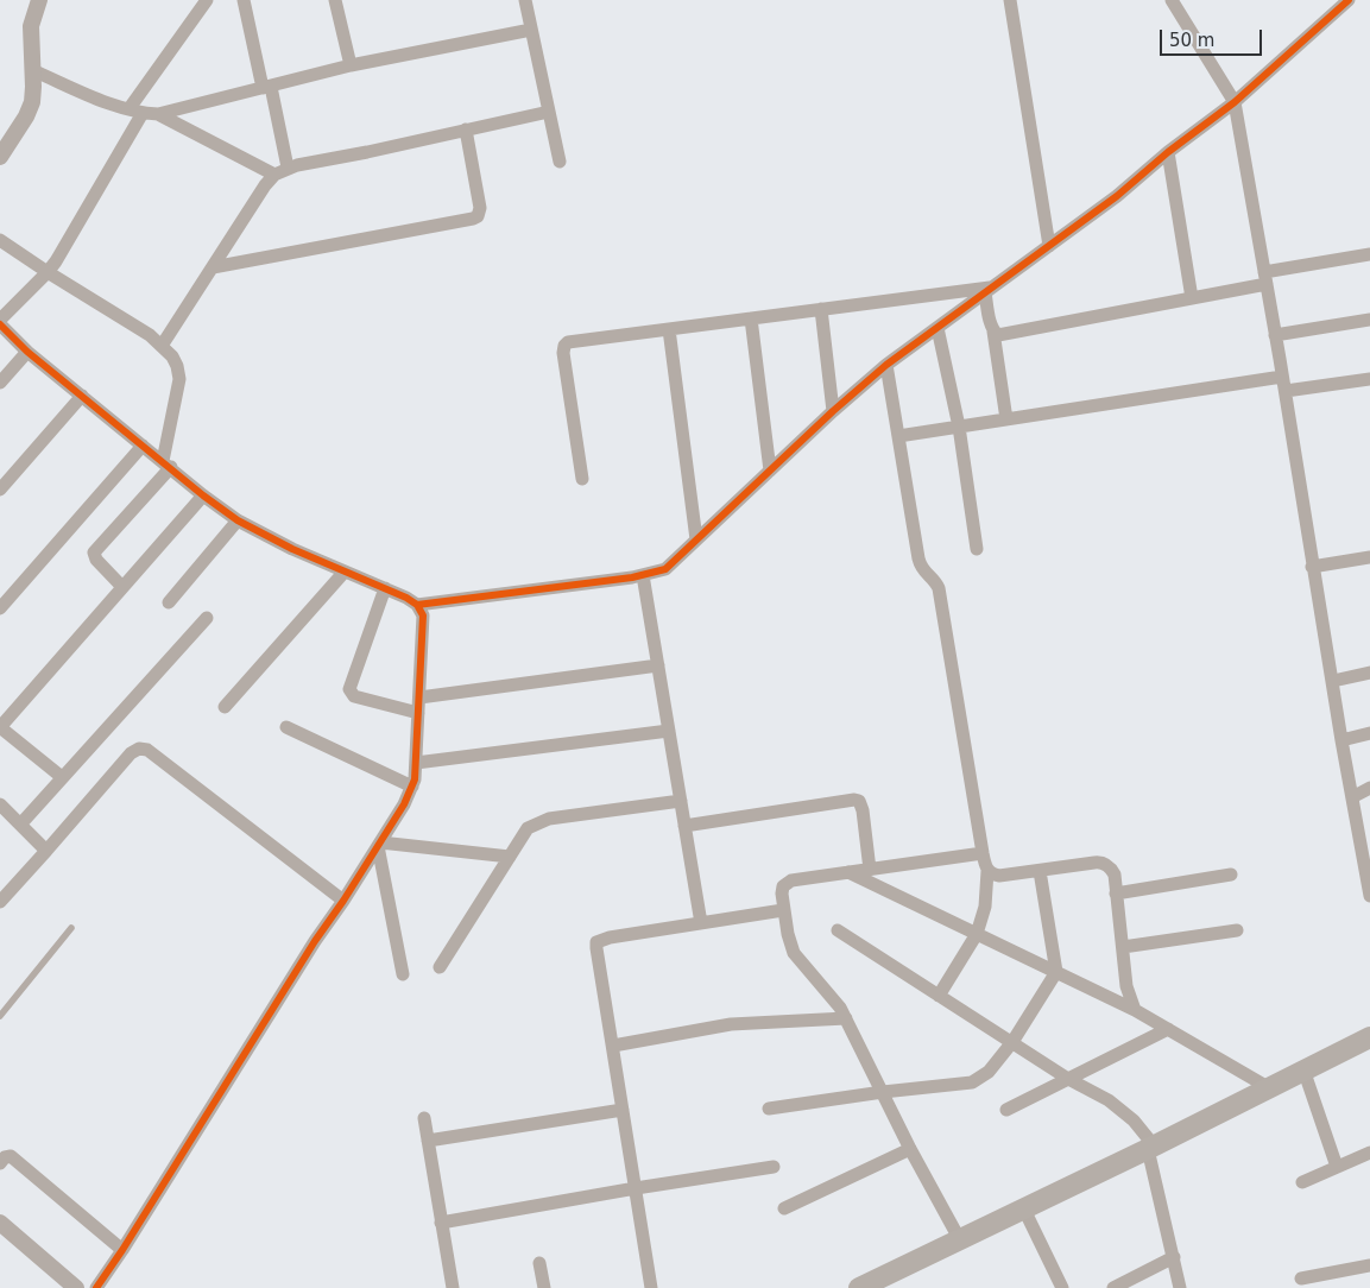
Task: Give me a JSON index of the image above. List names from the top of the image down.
{
  "scale_bar": "50 m"
}
